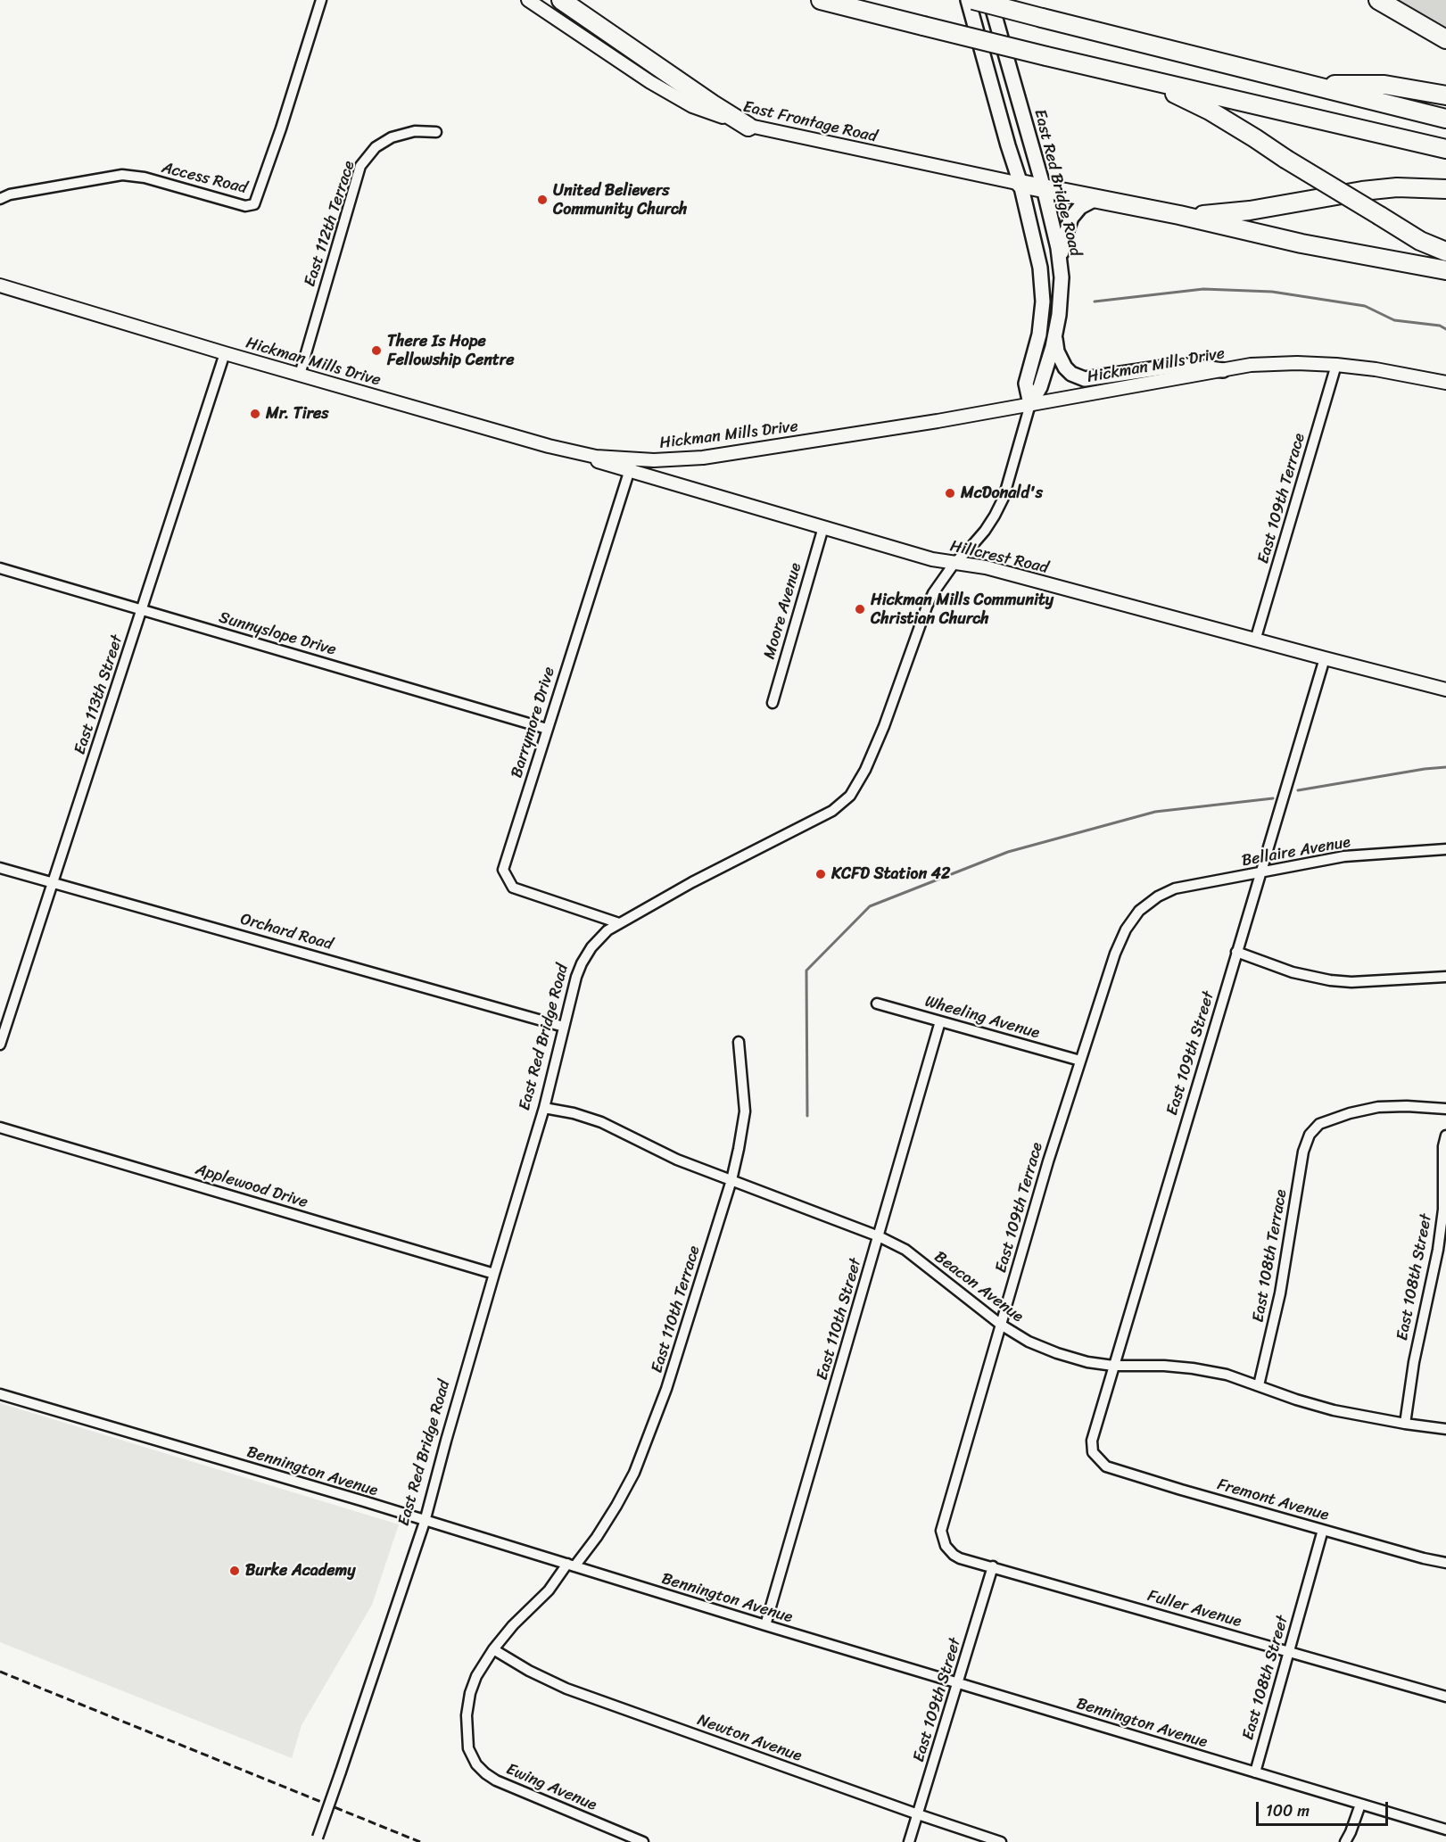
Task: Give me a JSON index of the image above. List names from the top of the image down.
{
  "streets": {
    "main road": ["East Red Bridge Road"],
    "street": [
      "East Frontage Road",
      "Access Road",
      "East 112th Terrace",
      "Hickman Mills Drive",
      "East 109th Terrace",
      "Hillcrest Road",
      "Moore Avenue",
      "Sunnyslope Drive",
      "East 113th Street",
      "Barrymore Drive",
      "Bellaire Avenue",
      "Orchard Road",
      "Wheeling Avenue",
      "East 109th Street",
      "Applewood Drive",
      "East 108th Terrace",
      "East 108th Street",
      "Beacon Avenue",
      "East 110th Terrace",
      "East 110th Street",
      "Bennington Avenue",
      "Fremont Avenue",
      "Fuller Avenue",
      "Newton Avenue",
      "Ewing Avenue"
    ]
  },
  "crossings": [
    ["East Frontage Road", "East Red Bridge Road"],
    ["East Red Bridge Road", "Hickman Mills Drive"],
    ["East Red Bridge Road", "Hillcrest Road"],
    ["East Red Bridge Road", "Barrymore Drive"],
    ["East Red Bridge Road", "Orchard Road"],
    ["East Red Bridge Road", "Applewood Drive"],
    ["East Red Bridge Road", "Beacon Avenue"],
    ["East Red Bridge Road", "Bennington Avenue"],
    ["East 112th Terrace", "Hickman Mills Drive"],
    ["Hickman Mills Drive", "East 109th Terrace"],
    ["Hickman Mills Drive", "Hillcrest Road"],
    ["Hickman Mills Drive", "East 113th Street"],
    ["Hickman Mills Drive", "Barrymore Drive"],
    ["East 109th Terrace", "Hillcrest Road"],
    ["East 109th Terrace", "Bellaire Avenue"],
    ["East 109th Terrace", "Wheeling Avenue"],
    ["East 109th Terrace", "Beacon Avenue"],
    ["East 109th Terrace", "Fuller Avenue"],
    ["Hillcrest Road", "Moore Avenue"],
    ["Hillcrest Road", "Barrymore Drive"],
    ["Hillcrest Road", "East 109th Street"],
    ["Sunnyslope Drive", "East 113th Street"],
    ["Sunnyslope Drive", "Barrymore Drive"],
    ["East 113th Street", "Orchard Road"],
    ["Bellaire Avenue", "East 109th Street"],
    ["Wheeling Avenue", "East 110th Street"],
    ["East 109th Street", "Beacon Avenue"],
    ["East 109th Street", "Bennington Avenue"],
    ["East 109th Street", "Fremont Avenue"],
    ["East 109th Street", "Fuller Avenue"],
    ["East 109th Street", "Newton Avenue"],
    ["East 108th Terrace", "Beacon Avenue"],
    ["East 108th Street", "Beacon Avenue"],
    ["East 108th Street", "Bennington Avenue"],
    ["East 108th Street", "Fremont Avenue"],
    ["East 108th Street", "Fuller Avenue"],
    ["Beacon Avenue", "East 110th Terrace"],
    ["Beacon Avenue", "East 110th Street"],
    ["East 110th Terrace", "Bennington Avenue"],
    ["East 110th Terrace", "Newton Avenue"],
    ["East 110th Terrace", "Ewing Avenue"],
    ["East 110th Street", "Bennington Avenue"]
  ],
  "places": [
    "United Believers Community Church",
    "There Is Hope Fellowship Centre",
    "Mr. Tires",
    "McDonald's",
    "Hickman Mills Community Christian Church",
    "KCFD Station 42",
    "Burke Academy"
  ],
  "scale_bar": "100 m"
}
